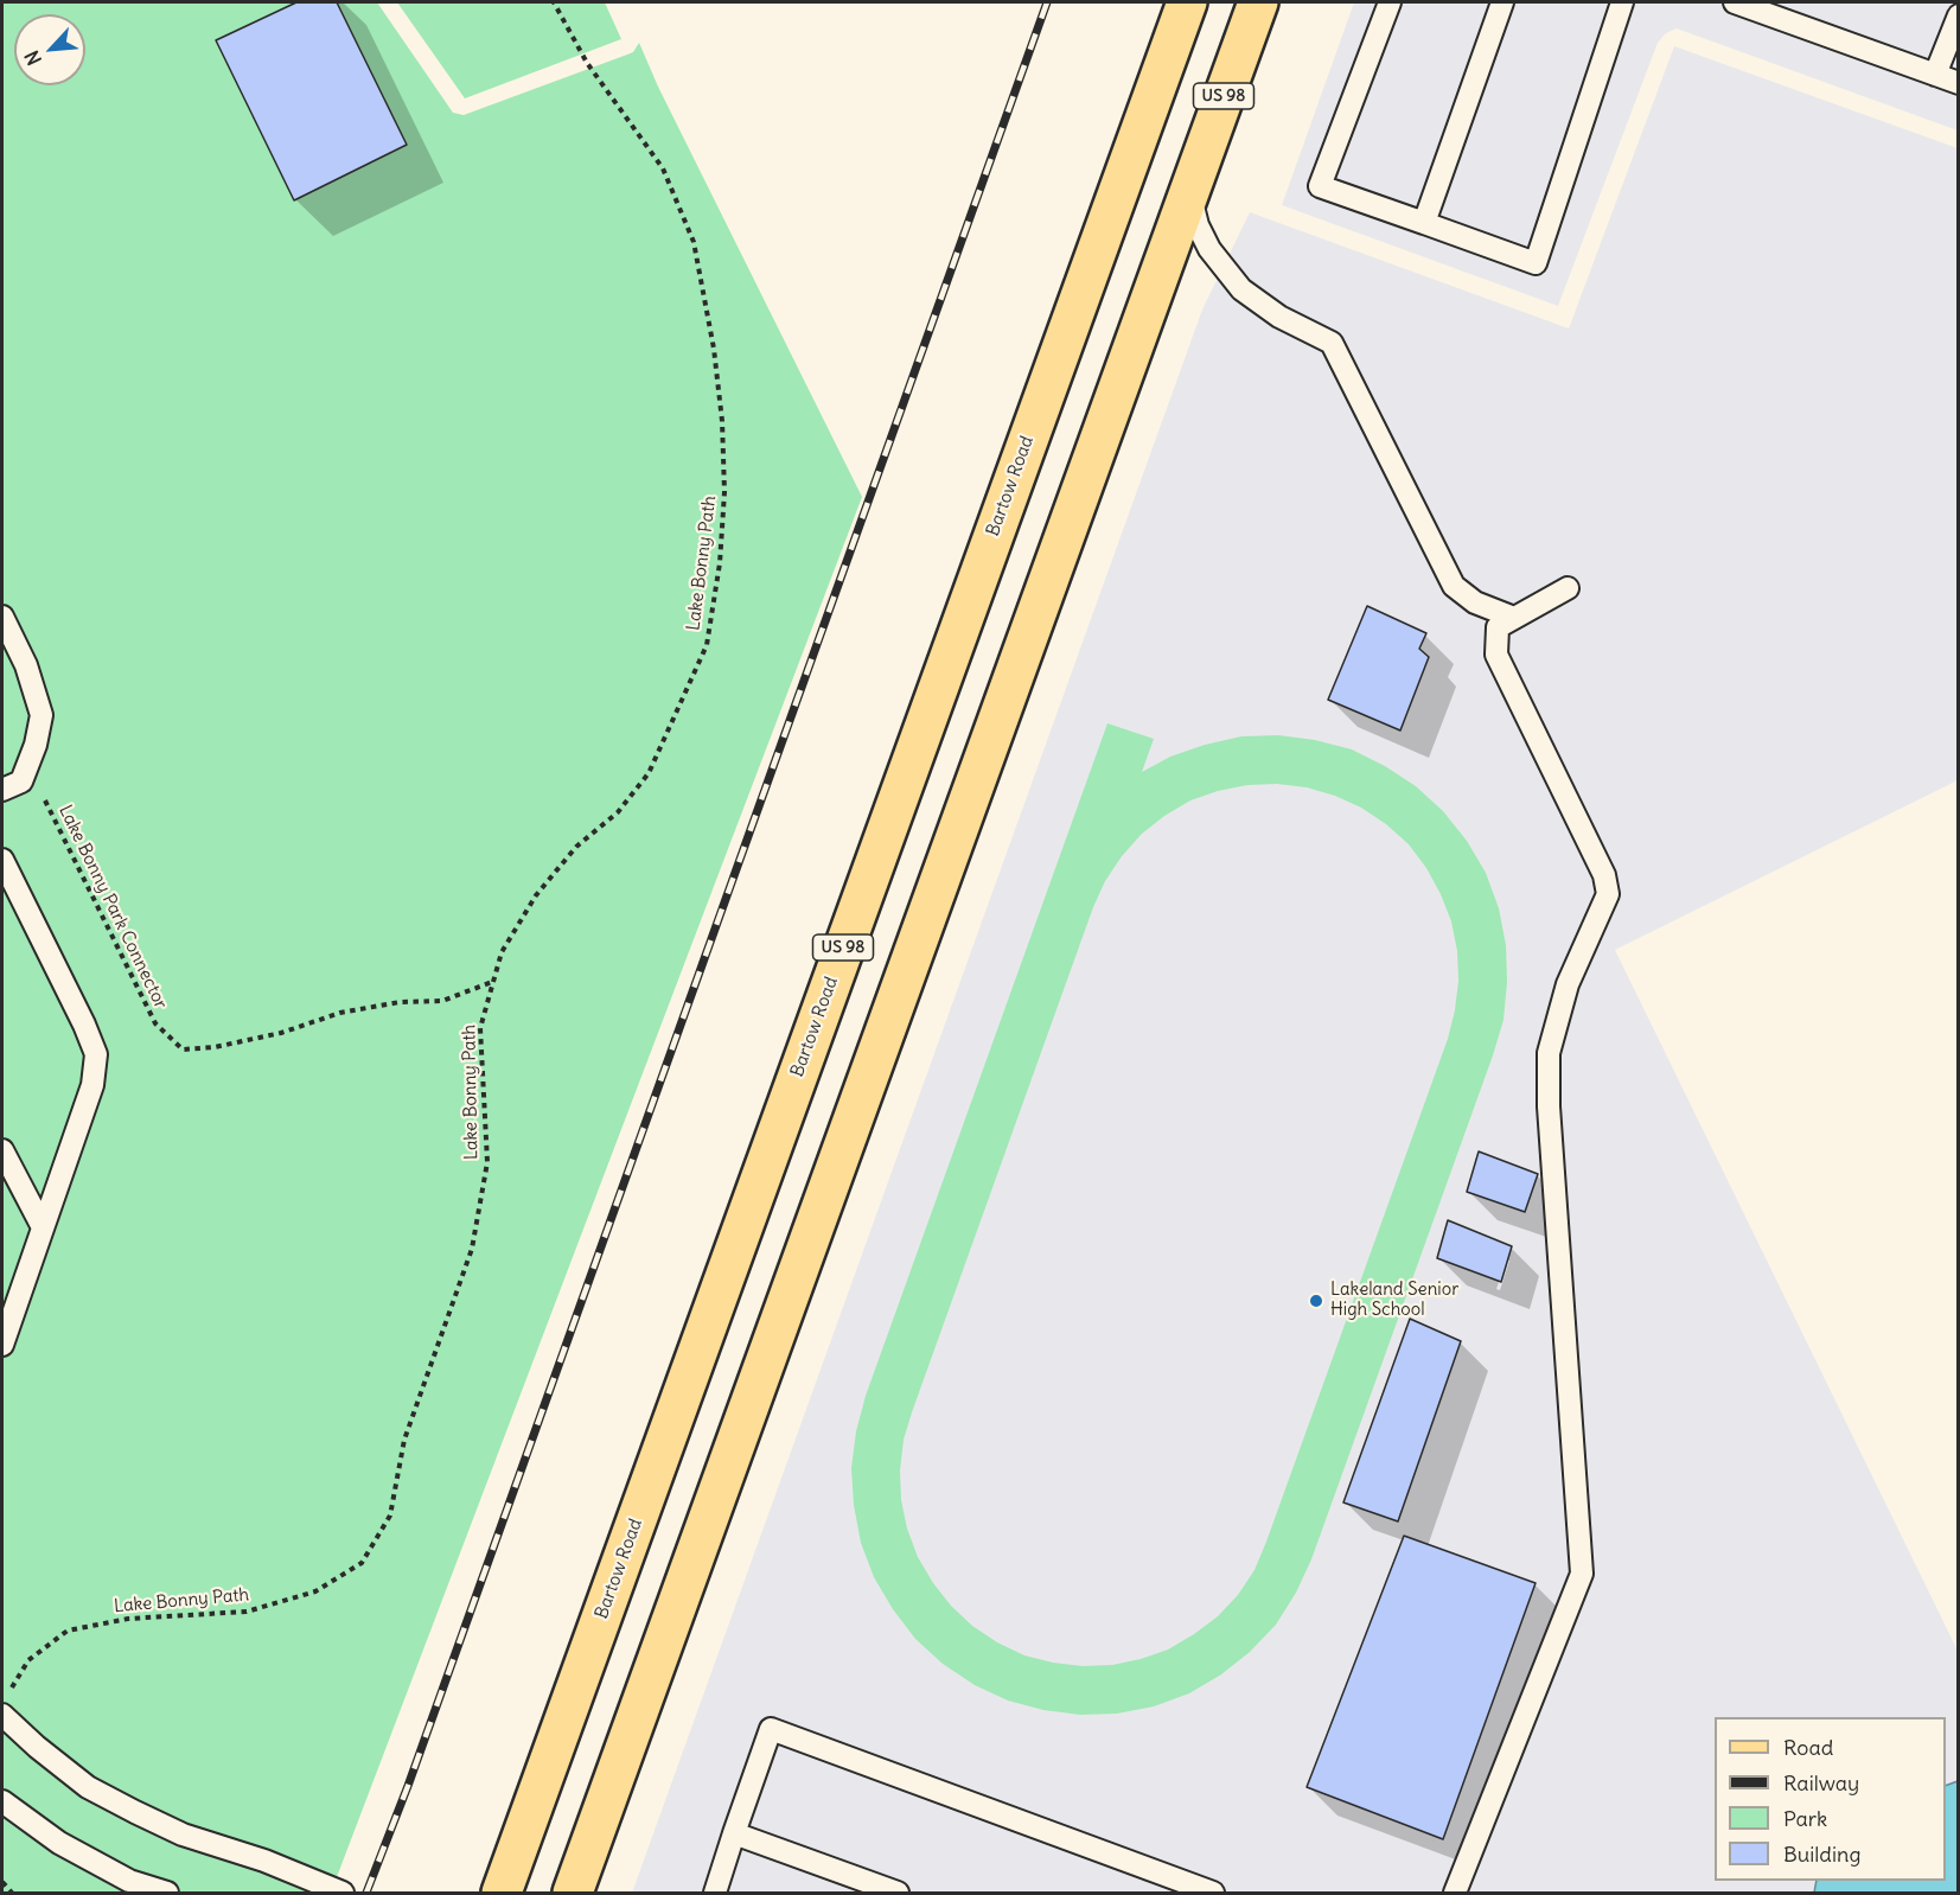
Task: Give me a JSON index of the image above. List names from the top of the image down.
{
  "streets": {
    "main road": ["US 98", "Bartow Road"],
    "path": ["Lake Bonny Path", "Lake Bonny Park Connector"]
  },
  "crossings": [
    ["Lake Bonny Path", "Lake Bonny Park Connector"]
  ],
  "places": ["Lakeland Senior High School"],
  "legend": [
    "Road",
    "Railway",
    "Park",
    "Building"
  ],
  "north": "bottom left"
}
